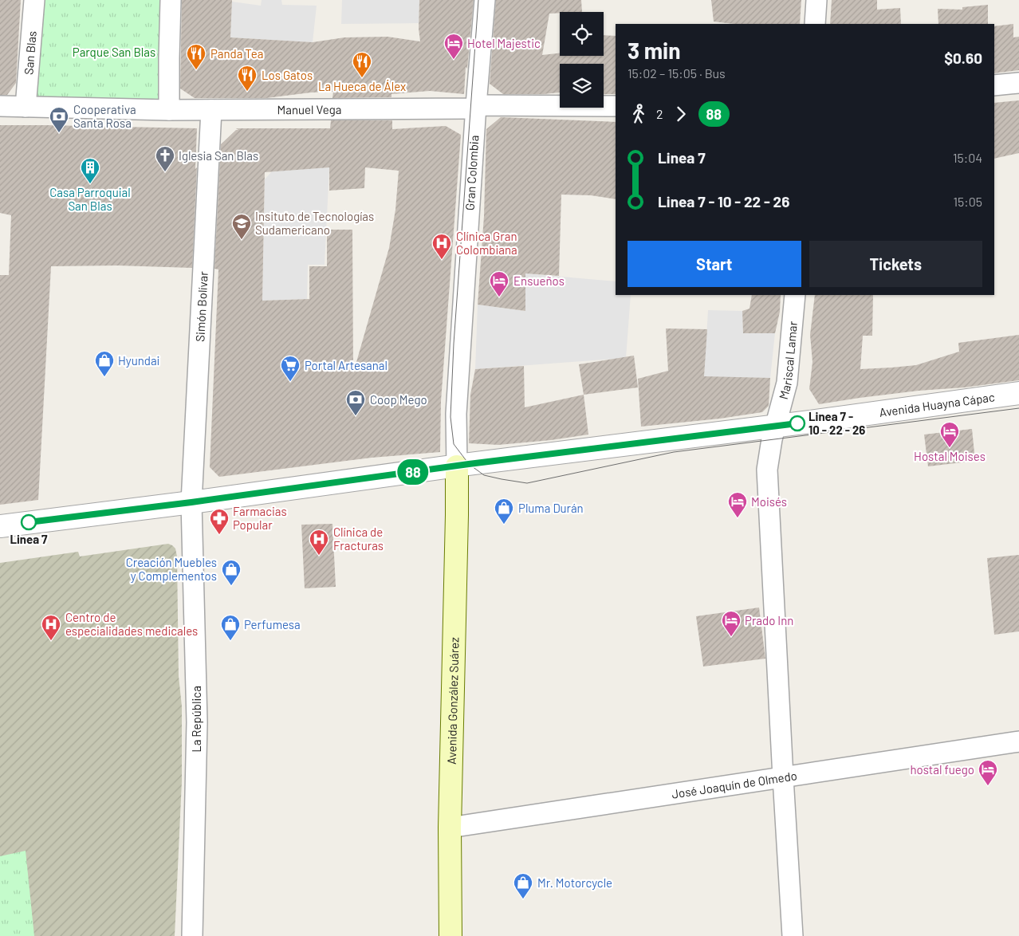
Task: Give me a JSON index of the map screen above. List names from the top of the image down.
{
  "streets": {
    "main road": ["Avenida González Suárez"],
    "street": [
      "San Blas",
      "Manuel Vega",
      "Gran Colombia",
      "Simón Bolívar",
      "Mariscal Lamar",
      "Avenida Huayna Cápac",
      "La República",
      "José Joaquín de Olmedo"
    ]
  },
  "crossings": [
    ["San Blas", "Manuel Vega"],
    ["Manuel Vega", "Gran Colombia"],
    ["Manuel Vega", "Simón Bolívar"],
    ["Gran Colombia", "Avenida Huayna Cápac"],
    ["Gran Colombia", "Avenida González Suárez"],
    ["Simón Bolívar", "Avenida Huayna Cápac"],
    ["Simón Bolívar", "La República"],
    ["Mariscal Lamar", "Avenida Huayna Cápac"],
    ["Mariscal Lamar", "José Joaquín de Olmedo"],
    ["Avenida Huayna Cápac", "Avenida González Suárez"],
    ["Avenida Huayna Cápac", "La República"],
    ["Avenida González Suárez", "José Joaquín de Olmedo"]
  ],
  "parks": ["Parque San Blas"],
  "places": {
    "hotel": [
      "Hotel Majestic",
      "Ensueños",
      "Hostal Moises",
      "Moisés",
      "Prado Inn",
      "hostal fuego"
    ],
    "restaurant": ["Panda Tea", "La Hueca de Álex", "Los Gatos"],
    "bank": ["Cooperativa Santa Rosa", "Coop Mego"],
    "church": ["Iglesia San Blas"],
    "building": ["Casa Parroquial San Blas"],
    "school or university": ["Insituto de Tecnologías Sudamericano"],
    "hospital": ["Clínica Gran Colombiana", "Clínica de Fracturas", "Centro de especialidades medicales"],
    "shop": [
      "Hyundai",
      "Pluma Durán",
      "Creación Muebles y Complementos",
      "Perfumesa",
      "Mr. Motorcycle"
    ],
    "supermarket": ["Portal Artesanal"],
    "other": ["Linea 7 - 10 - 22 - 26", "Linea 7"],
    "pharmacy": ["Farmacias Popular"]
  },
  "lines": ["bus line 88"],
  "page": {
    "on_map": "88",
    "heading": ["3 min", "15:02 – 15:05 · Bus", "$0.60"],
    "legs": ["2", "88"],
    "list": [
      {
        "name": "Linea 7",
        "value": "15:04"
      },
      {
        "name": "Linea 7 - 10 - 22 - 26",
        "value": "15:05"
      }
    ],
    "buttons": ["Start", "Tickets"]
  }
}
